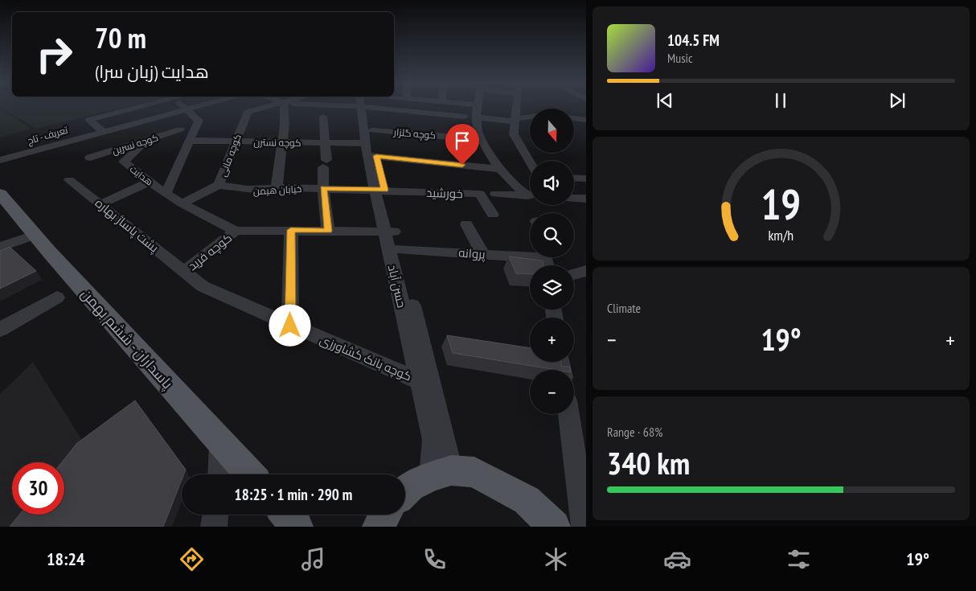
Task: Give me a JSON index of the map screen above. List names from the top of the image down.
{
  "streets": {
    "main road": ["پاسداران - ششم بهمن"],
    "street": [
      "کوچه گلزار",
      "تعریف - تاج",
      "کوچه نسترن",
      "کوچه نسرین",
      "کوچه مانی",
      "هدایت",
      "خیابان هیمن",
      "خورشید",
      "پشت پاساژ بهاره",
      "کوچه فرید",
      "پروانه",
      "حسن آباد",
      "کوچه بانک کشاورزی"
    ]
  },
  "crossings": [
    ["کوچه گلزار", "کوچه نسترن"],
    ["کوچه گلزار", "حسن آباد"],
    ["کوچه نسترن", "کوچه مانی"],
    ["کوچه نسترن", "حسن آباد"],
    ["کوچه نسرین", "هدایت"],
    ["کوچه مانی", "خیابان هیمن"],
    ["خیابان هیمن", "خورشید"],
    ["خیابان هیمن", "حسن آباد"],
    ["خورشید", "حسن آباد"],
    ["پشت پاساژ بهاره", "کوچه فرید"],
    ["پشت پاساژ بهاره", "کوچه بانک کشاورزی"],
    ["کوچه فرید", "کوچه بانک کشاورزی"],
    ["پروانه", "حسن آباد"],
    ["حسن آباد", "کوچه بانک کشاورزی"]
  ],
  "north": "bottom",
  "page": {
    "turn": ["70 m", "هدایت (زبان سرا)"],
    "song": ["104.5 FM", "Music"],
    "map_buttons": ["+", "−"],
    "tile": [
      "Climate",
      ["Range · 68%", "340 km"]
    ],
    "heat": ["−", "19°", "+"],
    "limit": "30",
    "trip": "18:25 · 1 min · 290 m",
    "tabs": ["18:24", "19°"],
    "gauge": ["19", "km/h"]
  }
}
